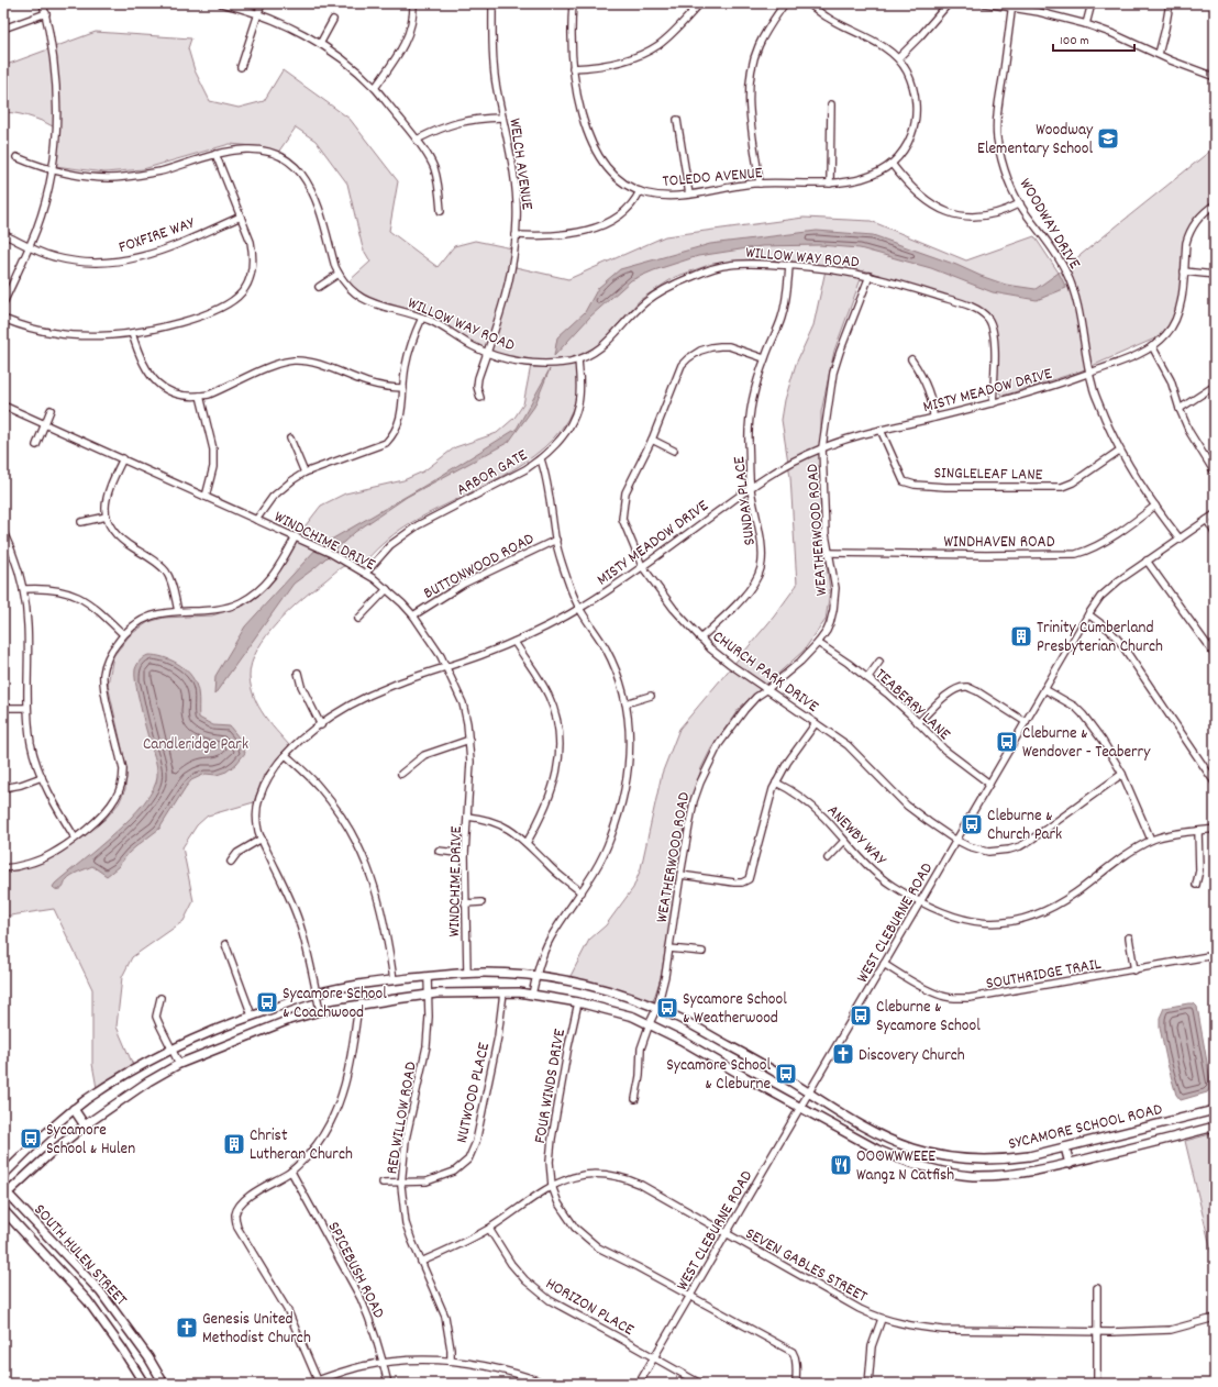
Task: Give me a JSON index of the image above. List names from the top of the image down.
{
  "streets": {
    "main road": ["SYCAMORE SCHOOL ROAD", "SOUTH HULEN STREET"],
    "street": [
      "WELCH AVENUE",
      "TOLEDO AVENUE",
      "WOODWAY DRIVE",
      "FOXFIRE WAY",
      "WILLOW WAY ROAD",
      "MISTY MEADOW DRIVE",
      "ARBOR GATE",
      "SINGLELEAF LANE",
      "SUNDAY PLACE",
      "WEATHERWOOD ROAD",
      "WINDCHIME DRIVE",
      "WINDHAVEN ROAD",
      "BUTTONWOOD ROAD",
      "CHURCH PARK DRIVE",
      "TEABERRY LANE",
      "ANEWBY WAY",
      "WEST CLEBURNE ROAD",
      "SOUTHRIDGE TRAIL",
      "FOUR WINDS DRIVE",
      "NUTWOOD PLACE",
      "RED WILLOW ROAD",
      "SEVEN GABLES STREET",
      "SPICEBUSH ROAD",
      "HORIZON PLACE"
    ]
  },
  "crossings": [
    ["WELCH AVENUE", "WILLOW WAY ROAD"],
    ["WOODWAY DRIVE", "MISTY MEADOW DRIVE"],
    ["WOODWAY DRIVE", "SINGLELEAF LANE"],
    ["WOODWAY DRIVE", "WINDHAVEN ROAD"],
    ["WOODWAY DRIVE", "WEST CLEBURNE ROAD"],
    ["WILLOW WAY ROAD", "MISTY MEADOW DRIVE"],
    ["WILLOW WAY ROAD", "ARBOR GATE"],
    ["WILLOW WAY ROAD", "SUNDAY PLACE"],
    ["WILLOW WAY ROAD", "WEATHERWOOD ROAD"],
    ["MISTY MEADOW DRIVE", "SINGLELEAF LANE"],
    ["MISTY MEADOW DRIVE", "SUNDAY PLACE"],
    ["MISTY MEADOW DRIVE", "WEATHERWOOD ROAD"],
    ["MISTY MEADOW DRIVE", "WINDCHIME DRIVE"],
    ["MISTY MEADOW DRIVE", "CHURCH PARK DRIVE"],
    ["MISTY MEADOW DRIVE", "SYCAMORE SCHOOL ROAD"],
    ["ARBOR GATE", "WINDCHIME DRIVE"],
    ["SUNDAY PLACE", "CHURCH PARK DRIVE"],
    ["WEATHERWOOD ROAD", "WINDHAVEN ROAD"],
    ["WEATHERWOOD ROAD", "CHURCH PARK DRIVE"],
    ["WEATHERWOOD ROAD", "TEABERRY LANE"],
    ["WEATHERWOOD ROAD", "SYCAMORE SCHOOL ROAD"],
    ["WINDCHIME DRIVE", "BUTTONWOOD ROAD"],
    ["WINDCHIME DRIVE", "SYCAMORE SCHOOL ROAD"],
    ["CHURCH PARK DRIVE", "WEST CLEBURNE ROAD"],
    ["TEABERRY LANE", "WEST CLEBURNE ROAD"],
    ["ANEWBY WAY", "WEST CLEBURNE ROAD"],
    ["WEST CLEBURNE ROAD", "SOUTHRIDGE TRAIL"],
    ["WEST CLEBURNE ROAD", "FOUR WINDS DRIVE"],
    ["WEST CLEBURNE ROAD", "SYCAMORE SCHOOL ROAD"],
    ["WEST CLEBURNE ROAD", "SEVEN GABLES STREET"],
    ["WEST CLEBURNE ROAD", "HORIZON PLACE"],
    ["FOUR WINDS DRIVE", "SYCAMORE SCHOOL ROAD"],
    ["FOUR WINDS DRIVE", "SEVEN GABLES STREET"],
    ["NUTWOOD PLACE", "RED WILLOW ROAD"],
    ["NUTWOOD PLACE", "SYCAMORE SCHOOL ROAD"],
    ["RED WILLOW ROAD", "SYCAMORE SCHOOL ROAD"],
    ["RED WILLOW ROAD", "SEVEN GABLES STREET"],
    ["SYCAMORE SCHOOL ROAD", "SOUTH HULEN STREET"],
    ["SEVEN GABLES STREET", "HORIZON PLACE"]
  ],
  "parks": ["Candleridge Park"],
  "places": {
    "school or university": ["Woodway Elementary School"],
    "building": ["Trinity Cumberland Presbyterian Church", "Christ Lutheran Church"],
    "bus stop": [
      "Cleburne & Wendover - Teaberry",
      "Cleburne & Church Park",
      "Sycamore School & Coachwood",
      "Sycamore School & Weatherwood",
      "Cleburne & Sycamore School",
      "Sycamore School & Cleburne",
      "Sycamore School & Hulen"
    ],
    "church": ["Discovery Church", "Genesis United Methodist Church"],
    "restaurant": ["OOOWWWEEE Wangz N Catfish"]
  },
  "scale_bar": "100 m"
}
